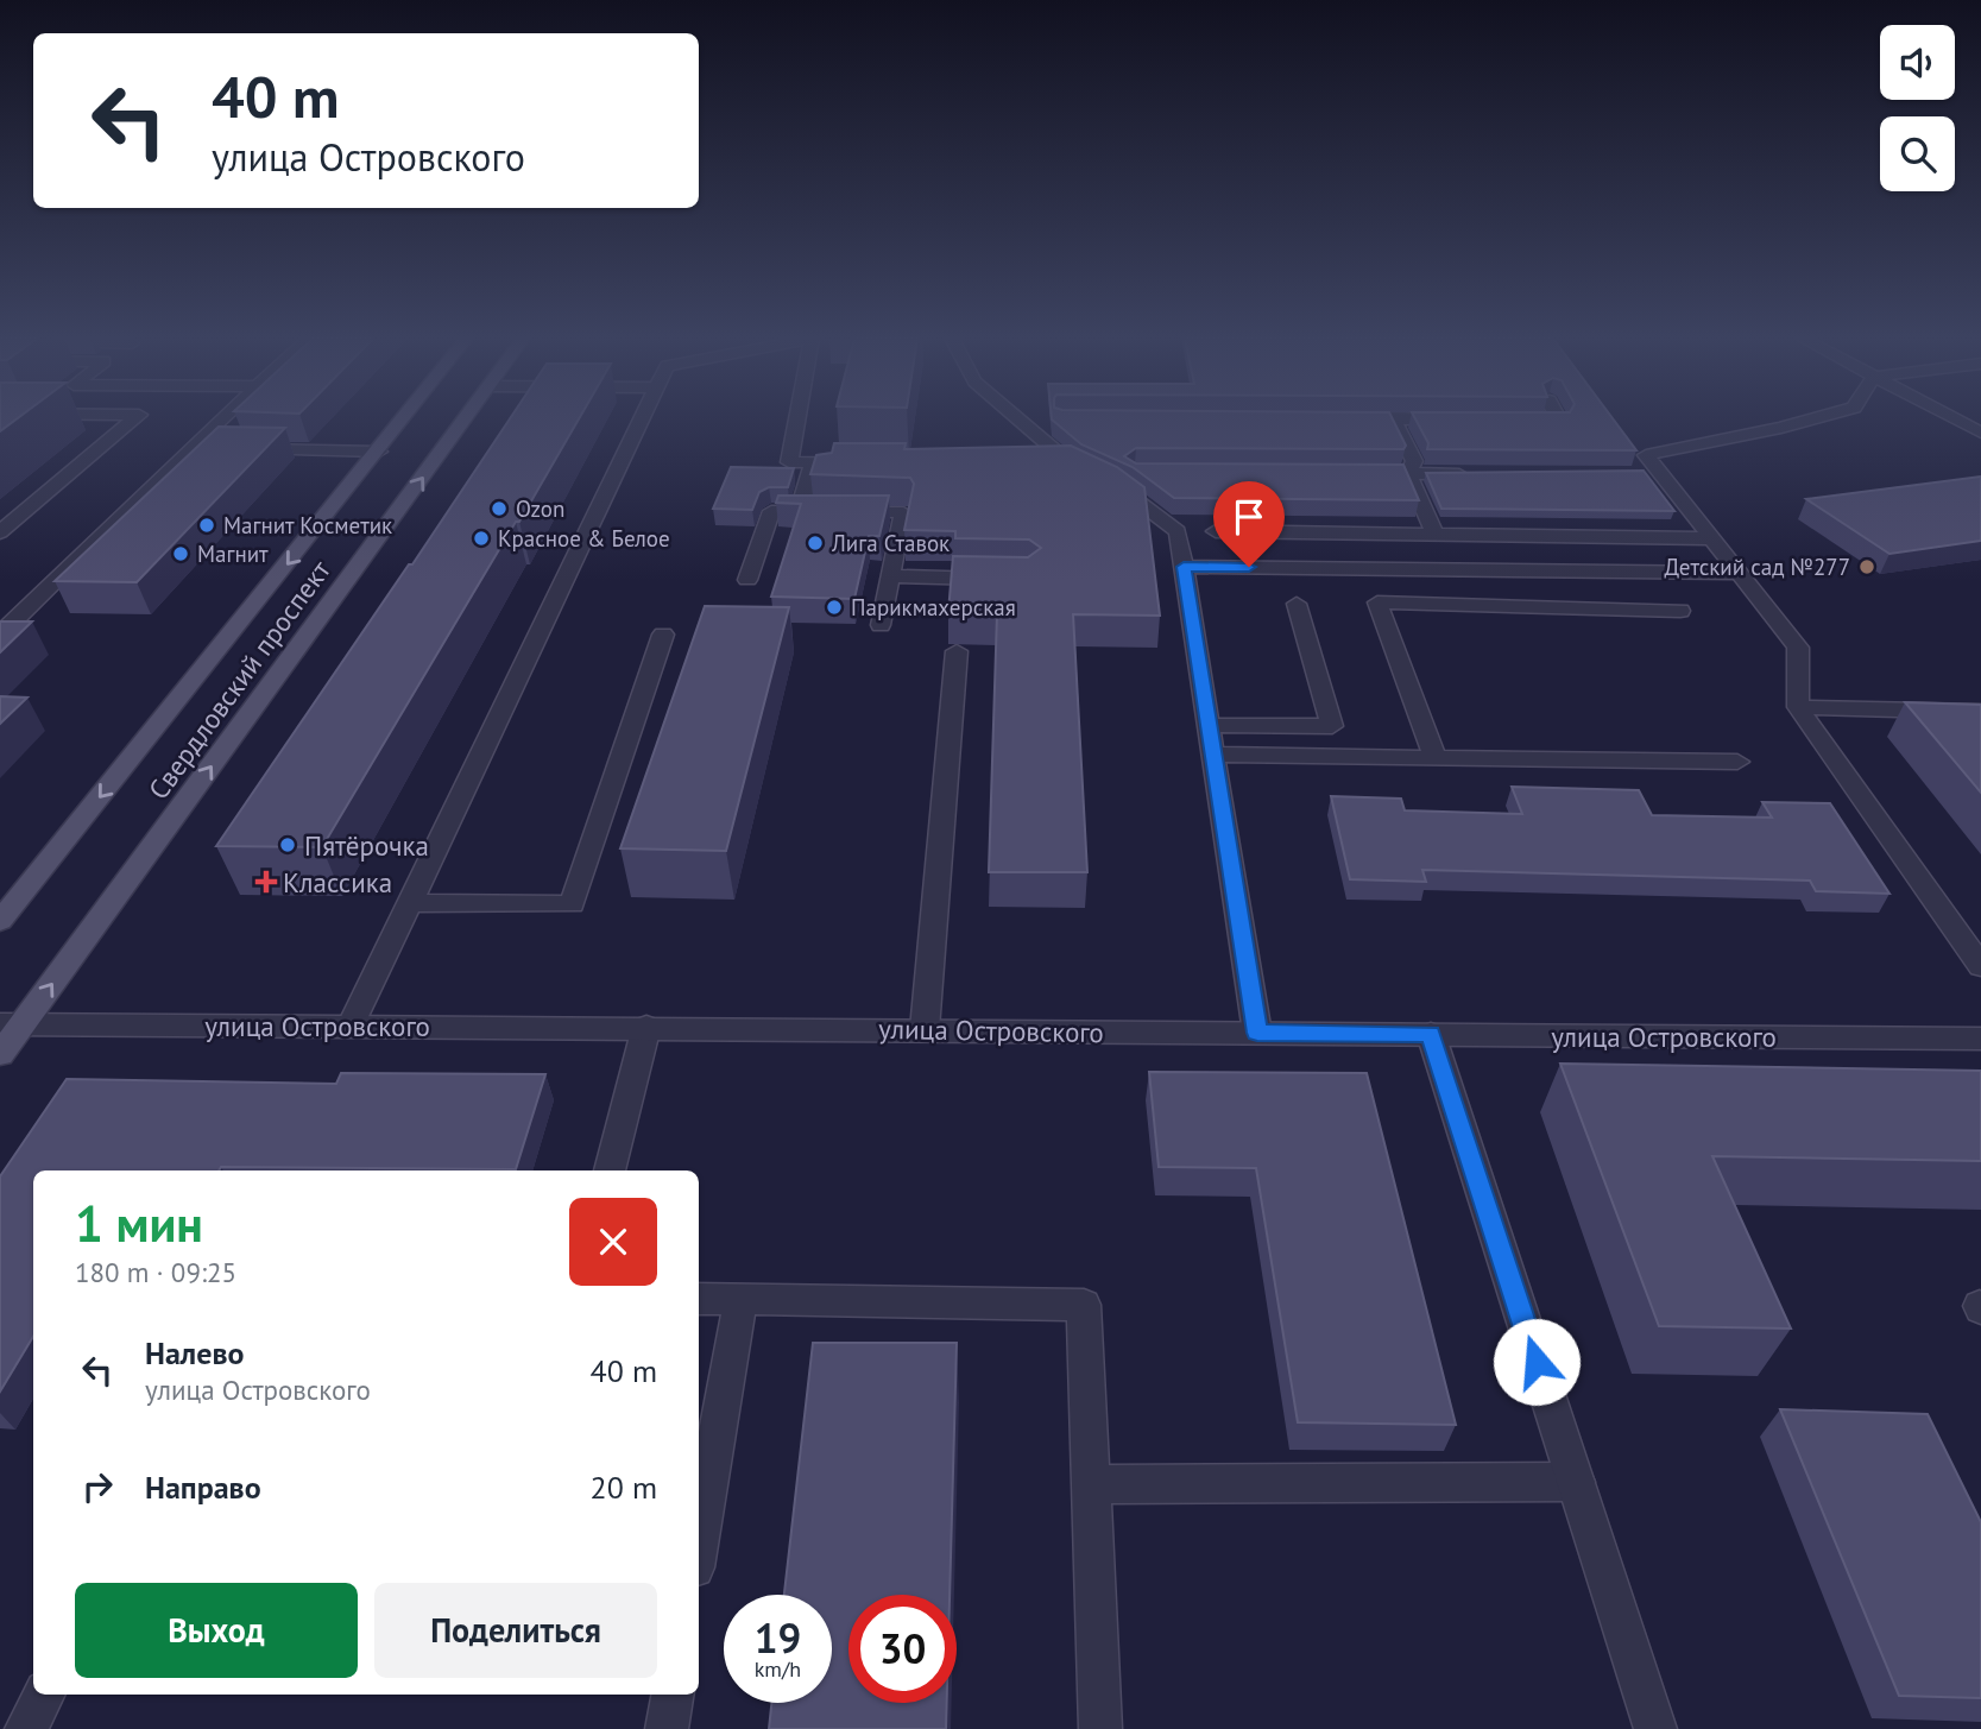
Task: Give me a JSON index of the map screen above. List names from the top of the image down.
{
  "streets": {
    "main road": ["Свердловский проспект"],
    "street": ["улица Островского"]
  },
  "crossings": [
    ["Свердловский проспект", "улица Островского"]
  ],
  "places": {
    "other": [
      "Ozon",
      "Магнит Косметик",
      "Красное & Белое",
      "Лига Ставок",
      "Магнит",
      "Детский сад №277",
      "Парикмахерская",
      "Пятёрочка"
    ],
    "health": ["Классика"]
  },
  "page": {
    "turn": ["40 m", "улица Островского"],
    "heading": ["1 мин", "180 m · 09:25"],
    "list": [
      {
        "name": "Налево",
        "note": "улица Островского",
        "value": "40 m"
      },
      {
        "name": "Направо",
        "value": "20 m"
      }
    ],
    "buttons": ["Выход", "Поделиться"],
    "speed": "19 km/h",
    "limit": "30"
  }
}
